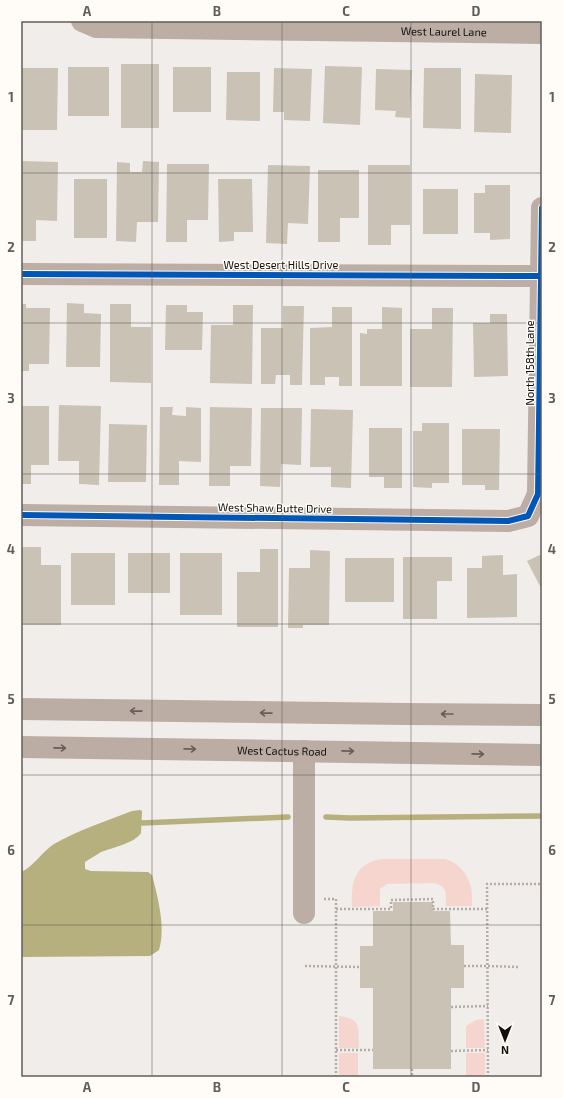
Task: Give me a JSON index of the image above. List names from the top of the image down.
{
  "streets": {
    "main road": ["West Cactus Road"],
    "street": [
      "West Laurel Lane",
      "West Desert Hills Drive",
      "North 158th Lane",
      "West Shaw Butte Drive"
    ]
  },
  "crossings": [
    ["West Desert Hills Drive", "North 158th Lane"],
    ["North 158th Lane", "West Shaw Butte Drive"]
  ],
  "north": "bottom",
  "grid": {
    "columns": [
      "A",
      "B",
      "C",
      "D"
    ],
    "rows": [
      "1",
      "2",
      "3",
      "4",
      "5",
      "6",
      "7"
    ]
  }
}
